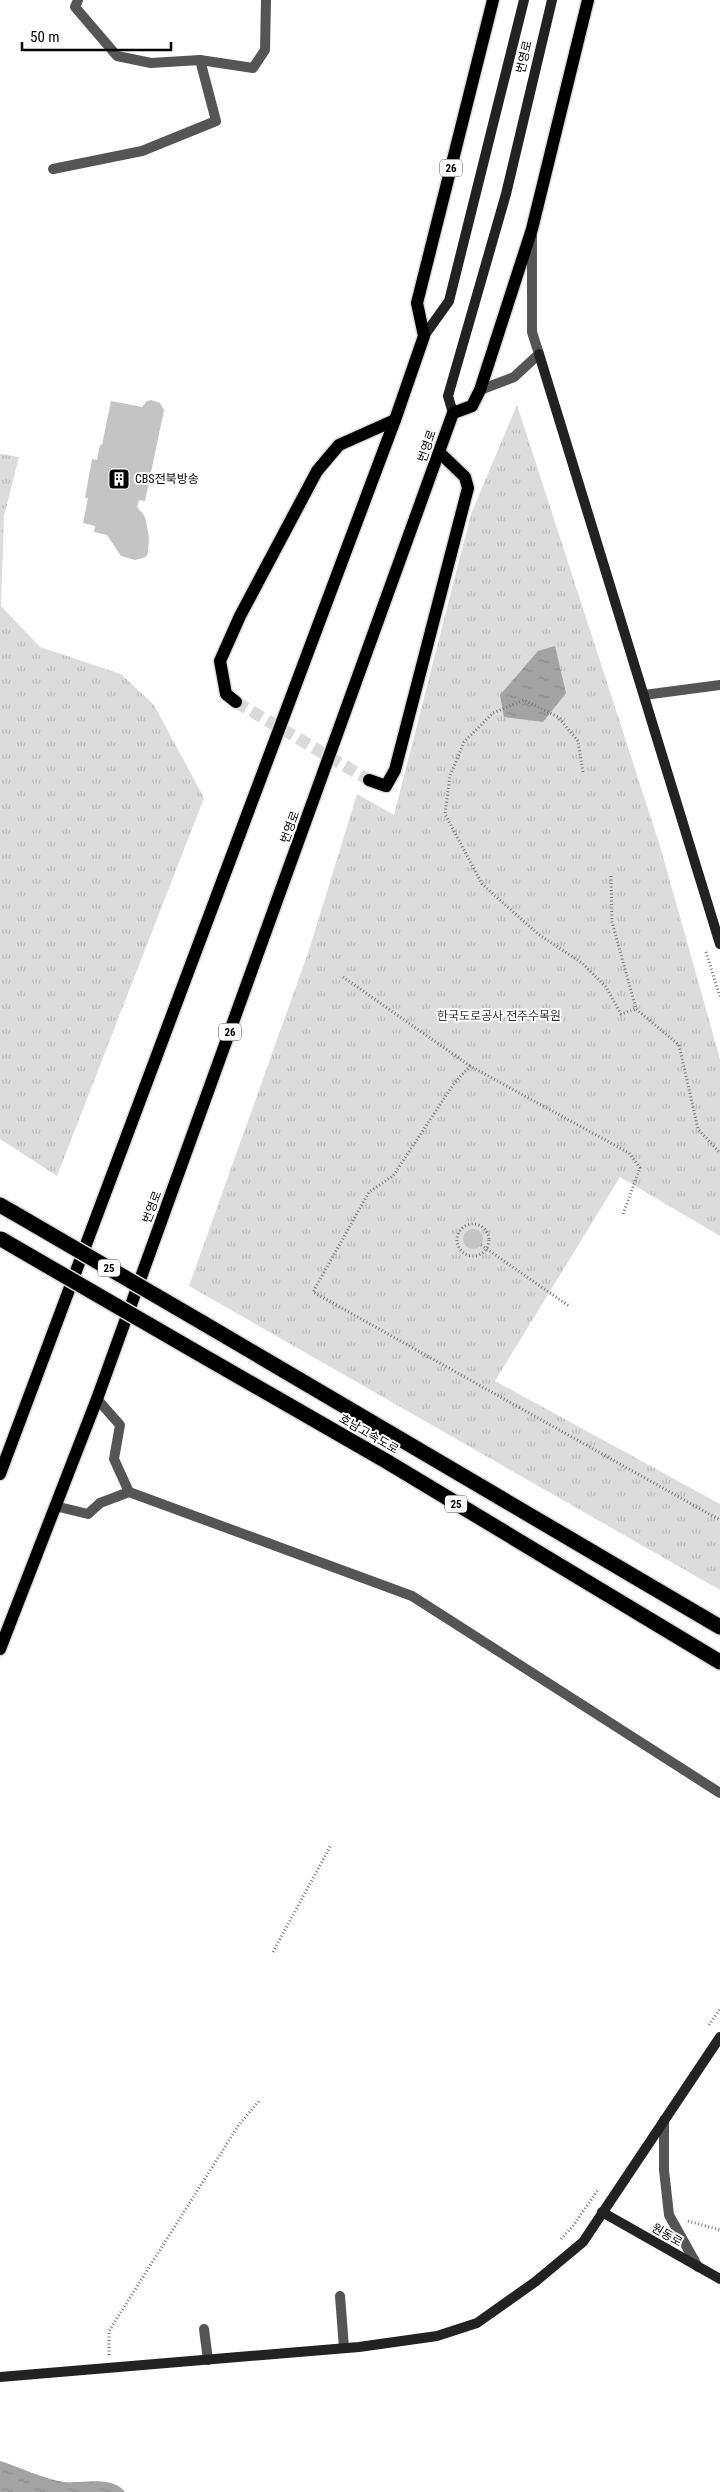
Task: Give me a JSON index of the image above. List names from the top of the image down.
{
  "streets": {
    "highway": ["25", "호남고속도로"],
    "main road": ["번영로", "26"],
    "street": ["원동로"]
  },
  "crossings": [
    ["번영로", "26"]
  ],
  "parks": ["한국도로공사 전주수목원"],
  "places": {
    "building": ["CBS전북방송"]
  },
  "scale_bar": "50 m"
}
